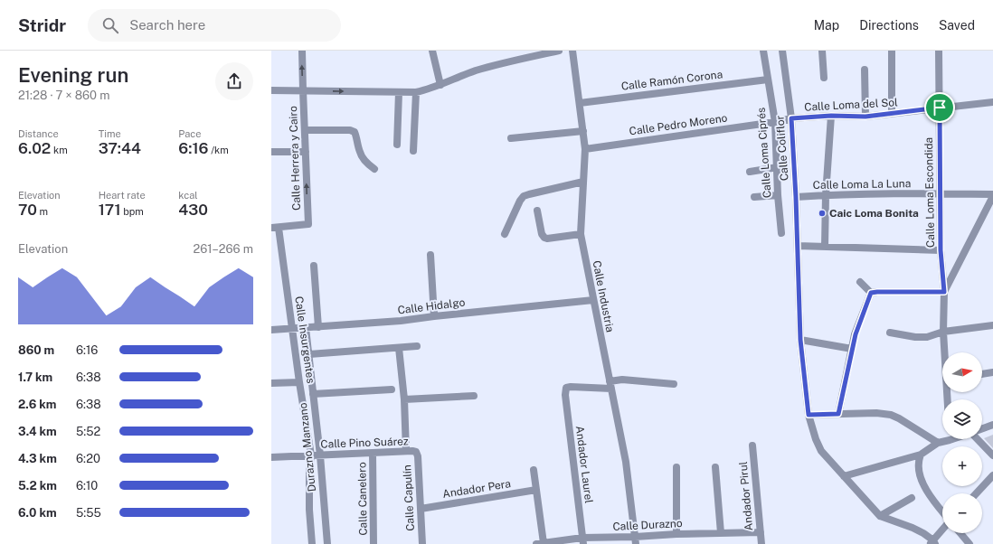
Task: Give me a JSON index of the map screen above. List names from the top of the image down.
{
  "streets": {
    "street": [
      "Calle Ramón Corona",
      "Calle Loma del Sol",
      "Calle Pedro Moreno",
      "Calle Coliflor",
      "Calle Loma Ciprés",
      "Calle Herrera y Cairo",
      "Calle Loma La Luna",
      "Calle Loma Escondida",
      "Calle Industria",
      "Calle Hidalgo",
      "Calle Insurgentes",
      "Calle Pino Suárez",
      "Durazno Manzano",
      "Andador Laurel",
      "Andador Pera",
      "Andador Pirul",
      "Calle Capulín",
      "Calle Canelero",
      "Calle Durazno"
    ]
  },
  "crossings": [
    ["Calle Ramón Corona", "Calle Loma Ciprés"],
    ["Calle Ramón Corona", "Calle Industria"],
    ["Calle Loma del Sol", "Calle Pedro Moreno"],
    ["Calle Loma del Sol", "Calle Coliflor"],
    ["Calle Loma del Sol", "Calle Loma Ciprés"],
    ["Calle Loma del Sol", "Calle Loma Escondida"],
    ["Calle Pedro Moreno", "Calle Loma Ciprés"],
    ["Calle Pedro Moreno", "Calle Industria"],
    ["Calle Coliflor", "Calle Loma La Luna"],
    ["Calle Herrera y Cairo", "Calle Insurgentes"],
    ["Calle Loma La Luna", "Calle Loma Escondida"],
    ["Calle Industria", "Calle Hidalgo"],
    ["Calle Industria", "Andador Laurel"],
    ["Calle Industria", "Calle Durazno"],
    ["Calle Hidalgo", "Calle Insurgentes"],
    ["Calle Hidalgo", "Durazno Manzano"],
    ["Calle Insurgentes", "Calle Pino Suárez"],
    ["Calle Pino Suárez", "Durazno Manzano"],
    ["Calle Pino Suárez", "Calle Capulín"],
    ["Calle Pino Suárez", "Calle Canelero"],
    ["Andador Laurel", "Calle Durazno"],
    ["Andador Pera", "Calle Capulín"],
    ["Andador Pirul", "Calle Durazno"]
  ],
  "one_way": ["Calle Herrera y Cairo"],
  "places": ["Caic Loma Bonita"],
  "north": "right",
  "page": {
    "header": "Stridr",
    "search": "Search here",
    "nav": ["Map", "Directions", "Saved"],
    "heading": ["Evening run", "21:28 · 7 × 860 m"],
    "stats": [
      ["Distance", "6.02 km"],
      ["Time", "37:44"],
      ["Pace", "6:16 /km"],
      ["Elevation", "70 m"],
      ["Heart rate", "171 bpm"],
      ["kcal", "430"]
    ],
    "chart": ["Elevation", "261–266 m"],
    "list": [
      {
        "name": "860 m",
        "note": "6:16"
      },
      {
        "name": "1.7 km",
        "note": "6:38"
      },
      {
        "name": "2.6 km",
        "note": "6:38"
      },
      {
        "name": "3.4 km",
        "note": "5:52"
      },
      {
        "name": "4.3 km",
        "note": "6:20"
      },
      {
        "name": "5.2 km",
        "note": "6:10"
      },
      {
        "name": "6.0 km",
        "note": "5:55"
      }
    ],
    "map_buttons": ["+", "−"]
  }
}
